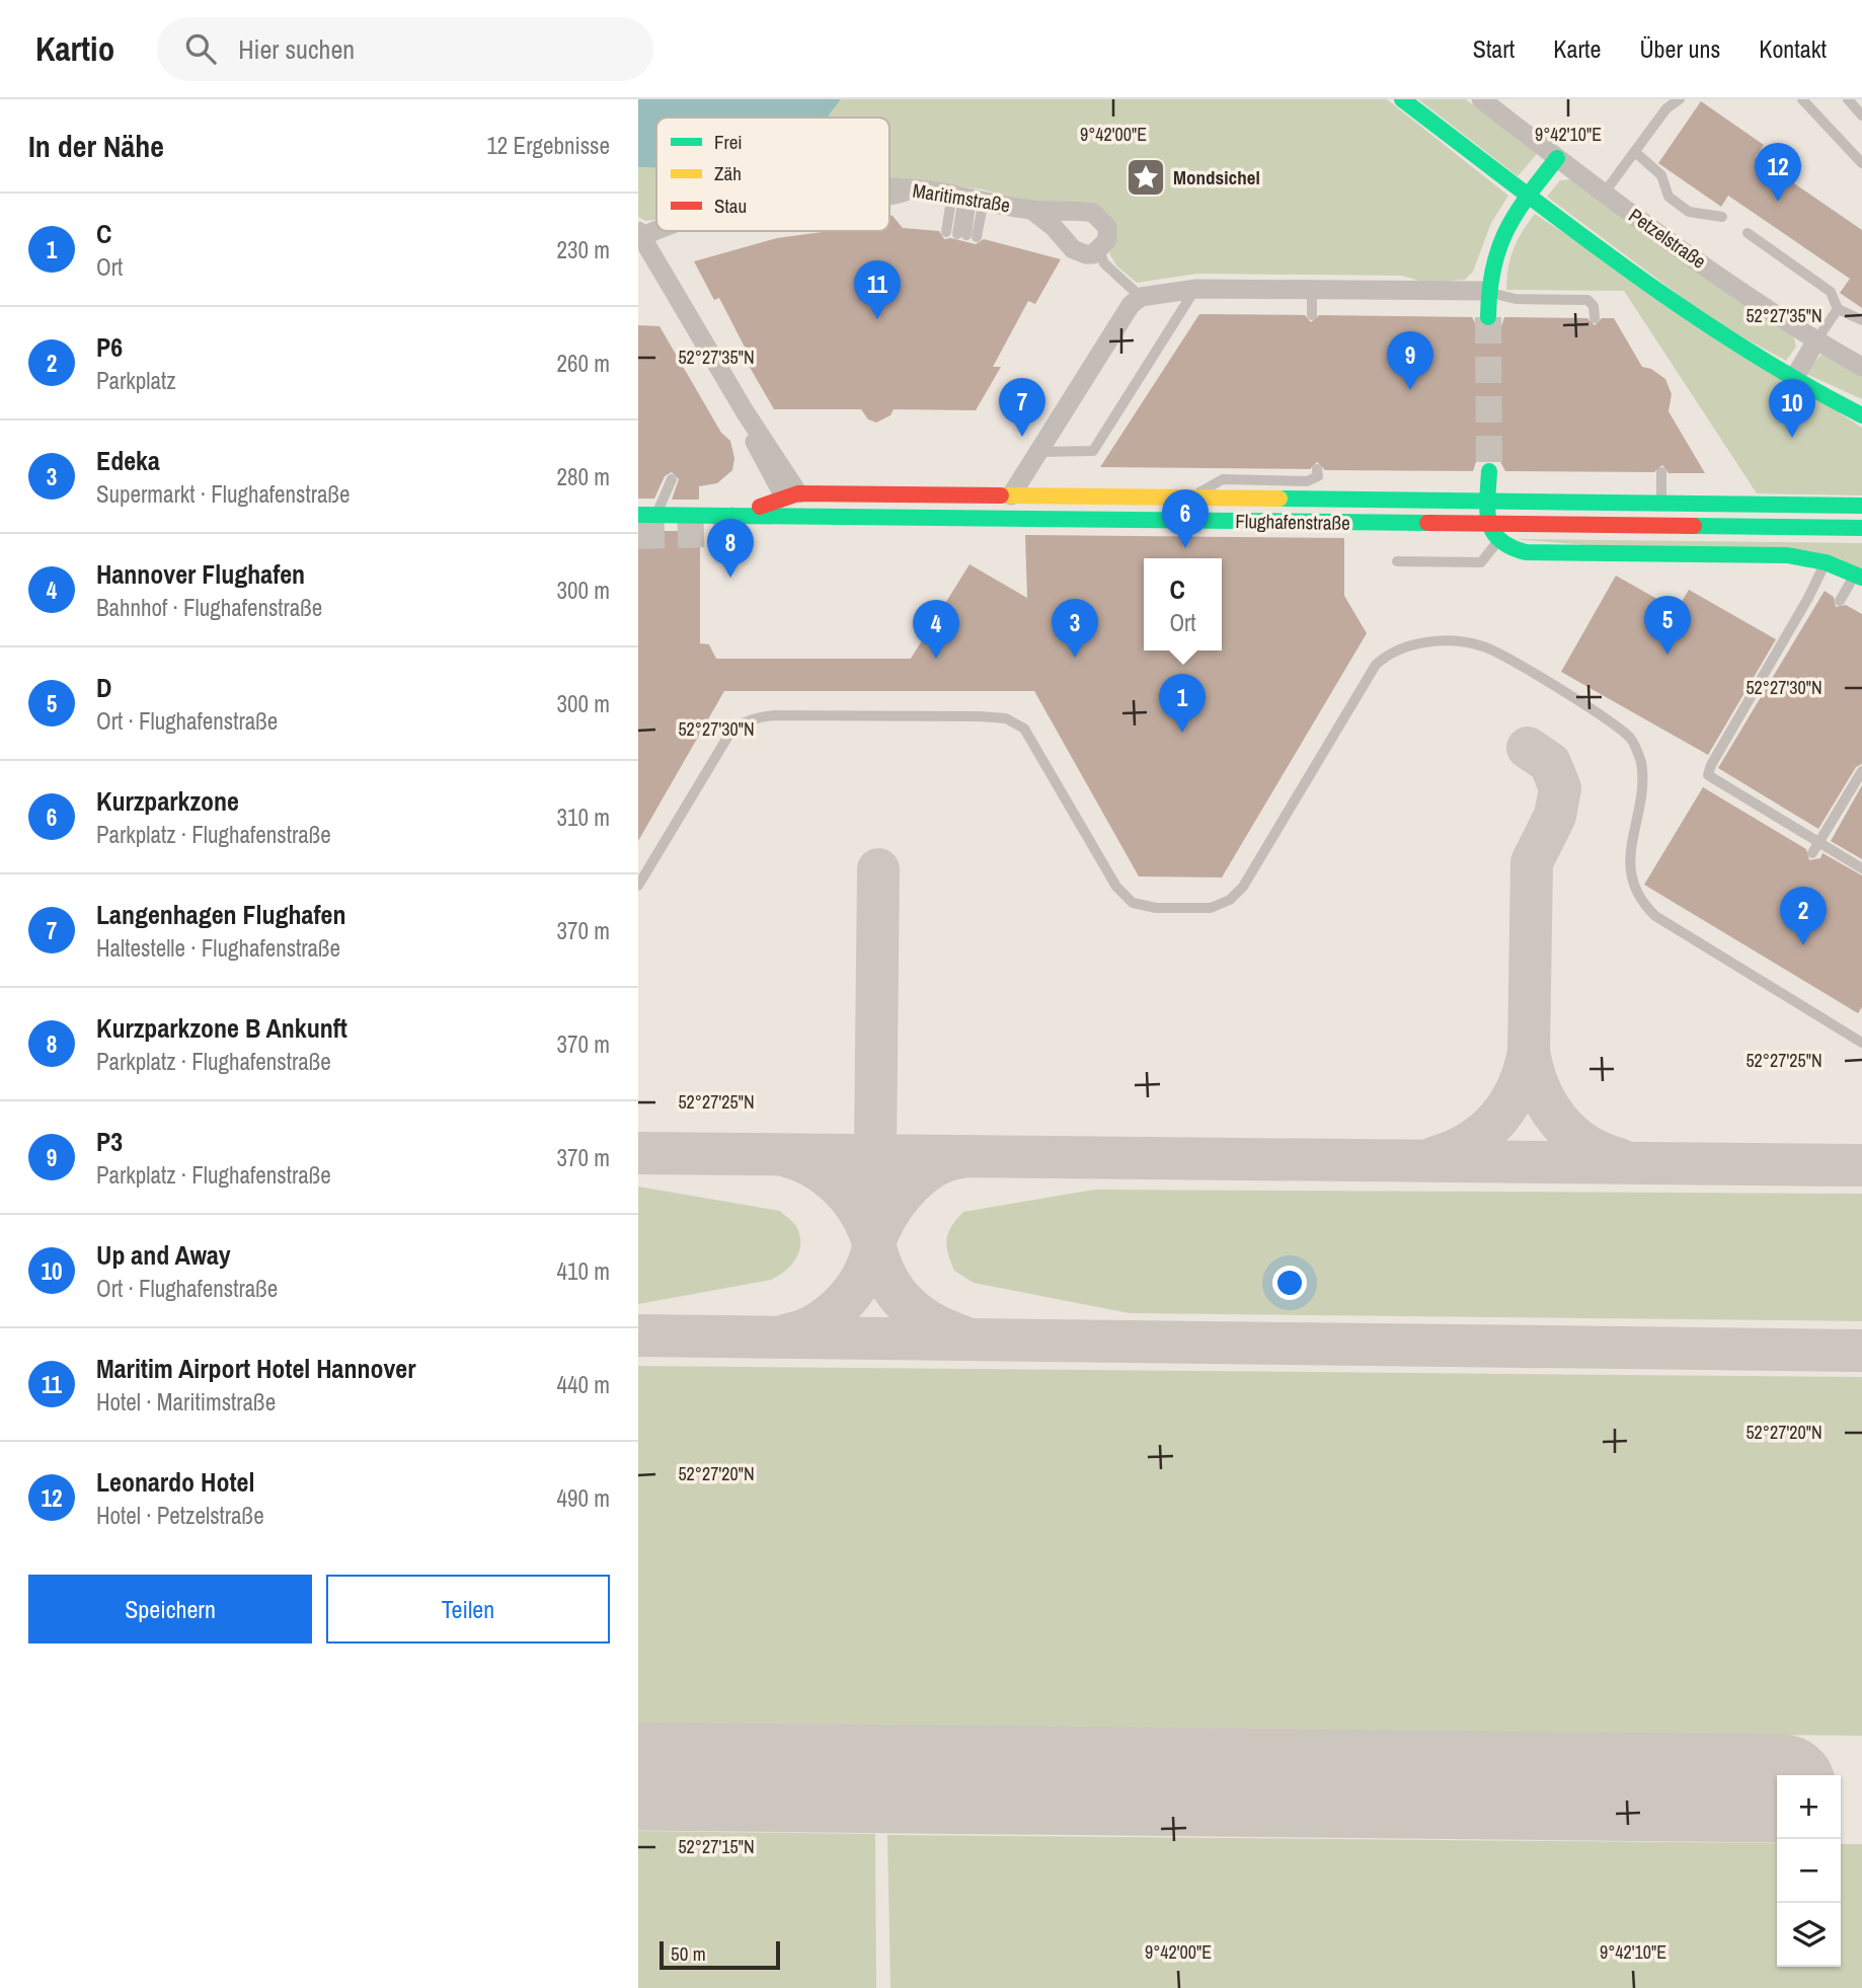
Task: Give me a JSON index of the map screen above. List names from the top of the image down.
{
  "streets": {
    "main road": ["Flughafenstraße"],
    "street": ["Maritimstraße", "Petzelstraße"]
  },
  "places": {
    "place": ["Mondsichel"]
  },
  "legend": ["Frei", "Zäh", "Stau"],
  "scale_bar": "50 m",
  "page": {
    "header": "Kartio",
    "search": "Hier suchen",
    "nav": [
      "Start",
      "Karte",
      "Über uns",
      "Kontakt"
    ],
    "heading": ["In der Nähe", "12 Ergebnisse"],
    "pins": [
      "12",
      "11",
      "9",
      "7",
      "10",
      "6",
      "8",
      "5",
      "3",
      "4",
      "1",
      "2"
    ],
    "list": [
      {
        "mark": "1",
        "name": "C",
        "note": "Ort",
        "value": "230 m"
      },
      {
        "mark": "2",
        "name": "P6",
        "note": "Parkplatz",
        "value": "260 m"
      },
      {
        "mark": "3",
        "name": "Edeka",
        "note": "Supermarkt · Flughafenstraße",
        "value": "280 m"
      },
      {
        "mark": "4",
        "name": "Hannover Flughafen",
        "note": "Bahnhof · Flughafenstraße",
        "value": "300 m"
      },
      {
        "mark": "5",
        "name": "D",
        "note": "Ort · Flughafenstraße",
        "value": "300 m"
      },
      {
        "mark": "6",
        "name": "Kurzparkzone",
        "note": "Parkplatz · Flughafenstraße",
        "value": "310 m"
      },
      {
        "mark": "7",
        "name": "Langenhagen Flughafen",
        "note": "Haltestelle · Flughafenstraße",
        "value": "370 m"
      },
      {
        "mark": "8",
        "name": "Kurzparkzone B Ankunft",
        "note": "Parkplatz · Flughafenstraße",
        "value": "370 m"
      },
      {
        "mark": "9",
        "name": "P3",
        "note": "Parkplatz · Flughafenstraße",
        "value": "370 m"
      },
      {
        "mark": "10",
        "name": "Up and Away",
        "note": "Ort · Flughafenstraße",
        "value": "410 m"
      },
      {
        "mark": "11",
        "name": "Maritim Airport Hotel Hannover",
        "note": "Hotel · Maritimstraße",
        "value": "440 m"
      },
      {
        "mark": "12",
        "name": "Leonardo Hotel",
        "note": "Hotel · Petzelstraße",
        "value": "490 m"
      }
    ],
    "popup": ["C", "Ort"],
    "buttons": ["Speichern", "Teilen"],
    "map_buttons": ["+", "−"],
    "scale": "50 m"
  },
  "coordinates": [
    "9°42'00\"E",
    "9°42'10\"E",
    "52°27'35\"N",
    "52°27'30\"N",
    "52°27'25\"N",
    "52°27'20\"N",
    "52°27'15\"N"
  ]
}
